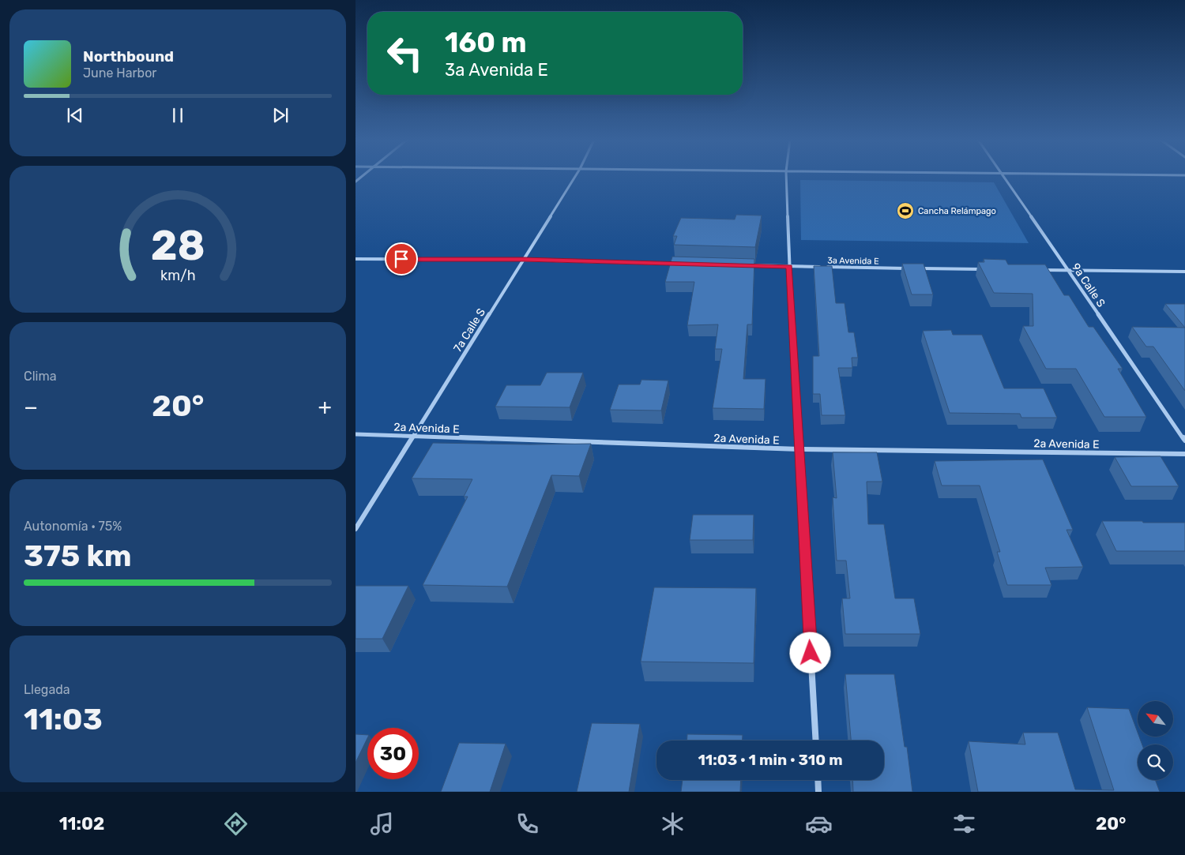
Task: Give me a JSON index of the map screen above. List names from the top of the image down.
{
  "streets": {
    "street": [
      "3a Avenida E",
      "9a Calle S",
      "7a Calle S",
      "2a Avenida E"
    ]
  },
  "crossings": [
    ["7a Calle S", "2a Avenida E"]
  ],
  "places": {
    "sports": ["Cancha Relámpago"]
  },
  "north": "top left",
  "page": {
    "turn": ["160 m", "3a Avenida E"],
    "song": ["Northbound", "June Harbor"],
    "tile": [
      "Clima",
      ["Autonomía · 75%", "375 km"],
      ["Llegada", "11:03"]
    ],
    "heat": ["−", "20°", "+"],
    "limit": "30",
    "trip": "11:03 · 1 min · 310 m",
    "tabs": ["11:02", "20°"],
    "gauge": ["28", "km/h"]
  }
}
